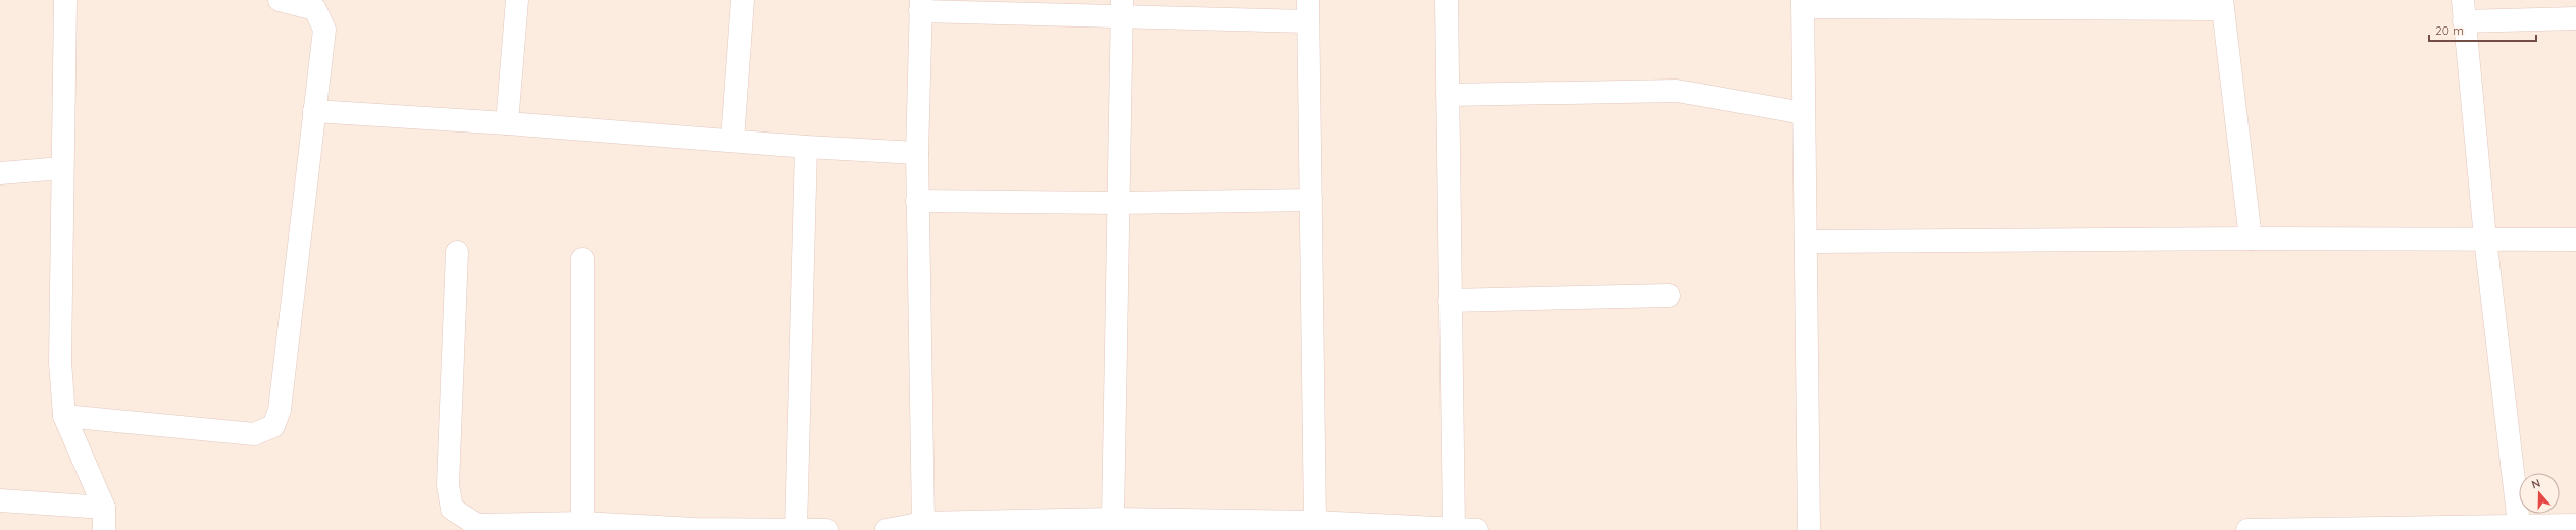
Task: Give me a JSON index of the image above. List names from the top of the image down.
{
  "scale_bar": "20 m",
  "north": "top"
}
